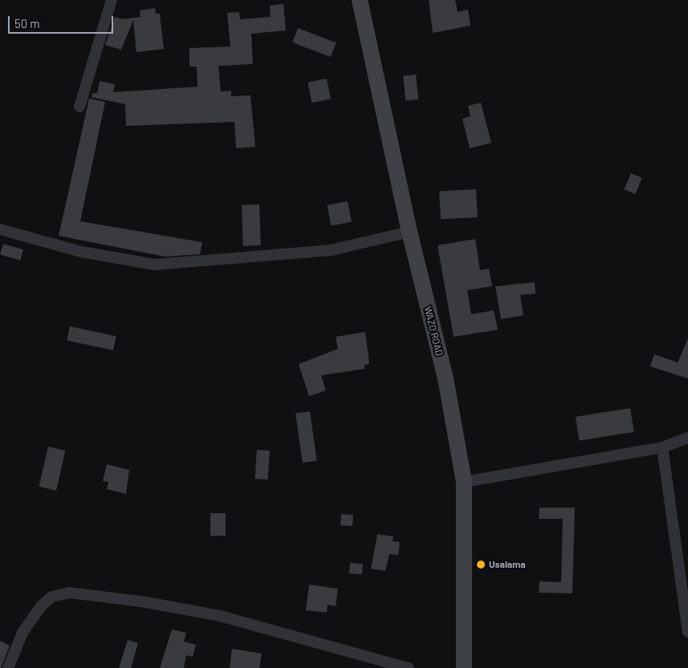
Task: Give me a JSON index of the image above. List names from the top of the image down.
{
  "streets": {
    "main road": ["WAZO ROAD"]
  },
  "places": ["Usalama"],
  "scale_bar": "50 m"
}
